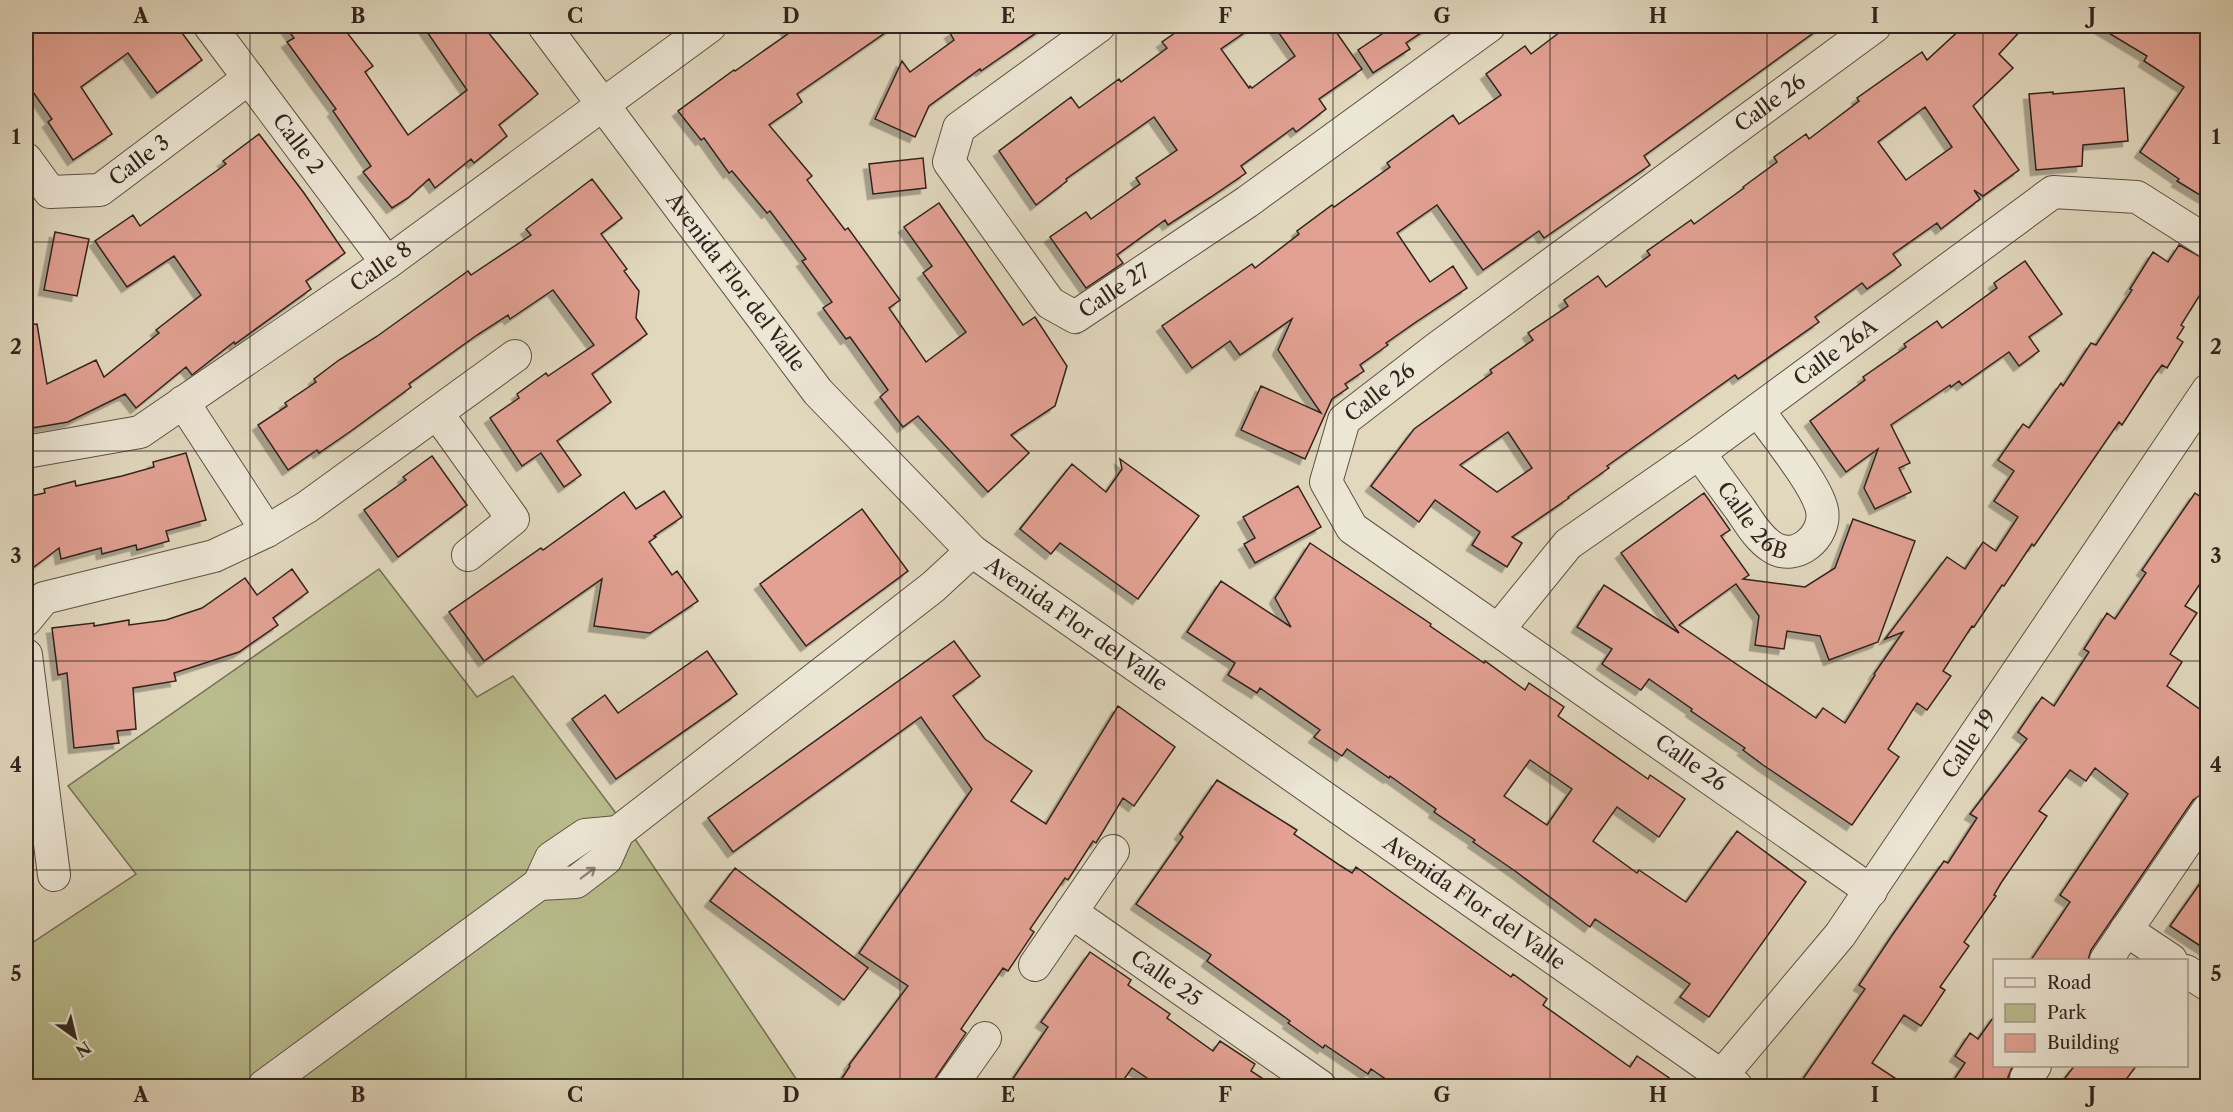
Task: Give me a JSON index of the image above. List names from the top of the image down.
{
  "streets": {
    "street": [
      "Calle 26",
      "Calle 2",
      "Calle 3",
      "Calle 8",
      "Avenida Flor del Valle",
      "Calle 27",
      "Calle 26A",
      "Calle 26B",
      "Calle 19",
      "Calle 25"
    ]
  },
  "crossings": [
    ["Calle 26", "Calle 26A"],
    ["Calle 26", "Calle 19"],
    ["Calle 2", "Calle 3"],
    ["Calle 2", "Calle 8"],
    ["Calle 8", "Avenida Flor del Valle"],
    ["Avenida Flor del Valle", "Calle 19"],
    ["Calle 26A", "Calle 26B"]
  ],
  "legend": ["Road", "Park", "Building"],
  "north": "bottom right",
  "grid": {
    "columns": [
      "A",
      "B",
      "C",
      "D",
      "E",
      "F",
      "G",
      "H",
      "I",
      "J"
    ],
    "rows": [
      "1",
      "2",
      "3",
      "4",
      "5"
    ]
  }
}
